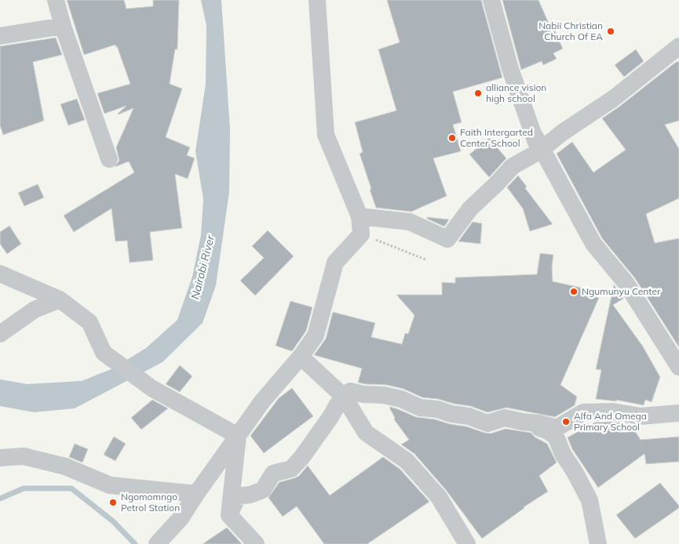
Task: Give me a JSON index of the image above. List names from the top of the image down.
{
  "water": ["Nairobi River"],
  "places": [
    "Nabii Christian Church Of EA",
    "alliance vision high school",
    "Faith Intergarted Center School",
    "Ngumunyu Center",
    "Alfa And Omega Primary School",
    "Ngomomngo Petrol Station"
  ]
}
